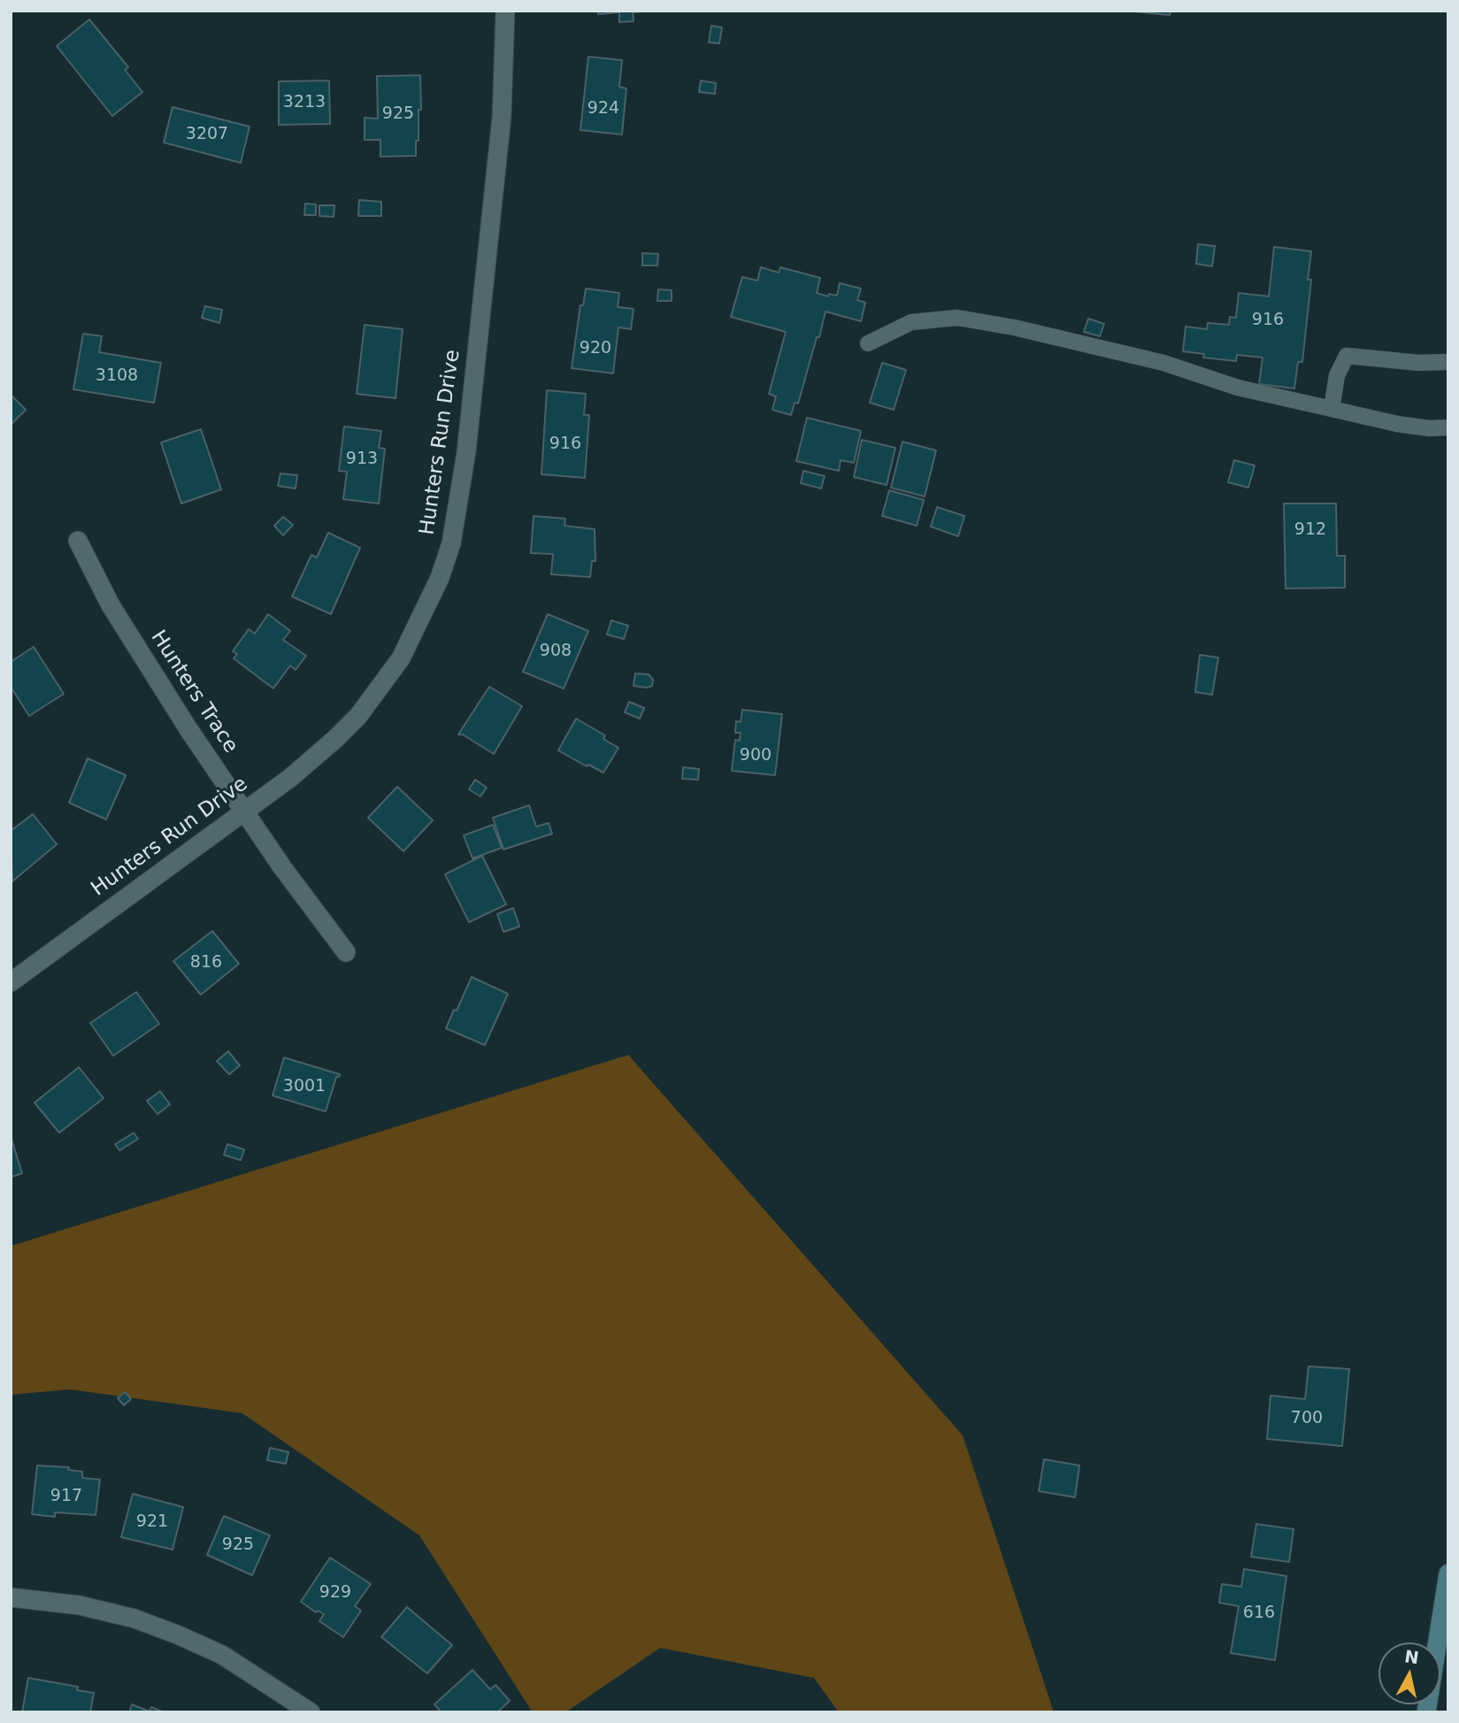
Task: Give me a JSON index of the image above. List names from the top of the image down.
{
  "streets": {
    "street": ["Hunters Run Drive", "Hunters Trace"]
  },
  "crossings": [
    ["Hunters Run Drive", "Hunters Trace"]
  ],
  "house_numbers": [
    "3213",
    "924",
    "925",
    "3207",
    "916",
    "920",
    "3108",
    "916",
    "913",
    "912",
    "908",
    "900",
    "816",
    "3001",
    "700",
    "917",
    "921",
    "925",
    "929",
    "616"
  ],
  "north": "top"
}
